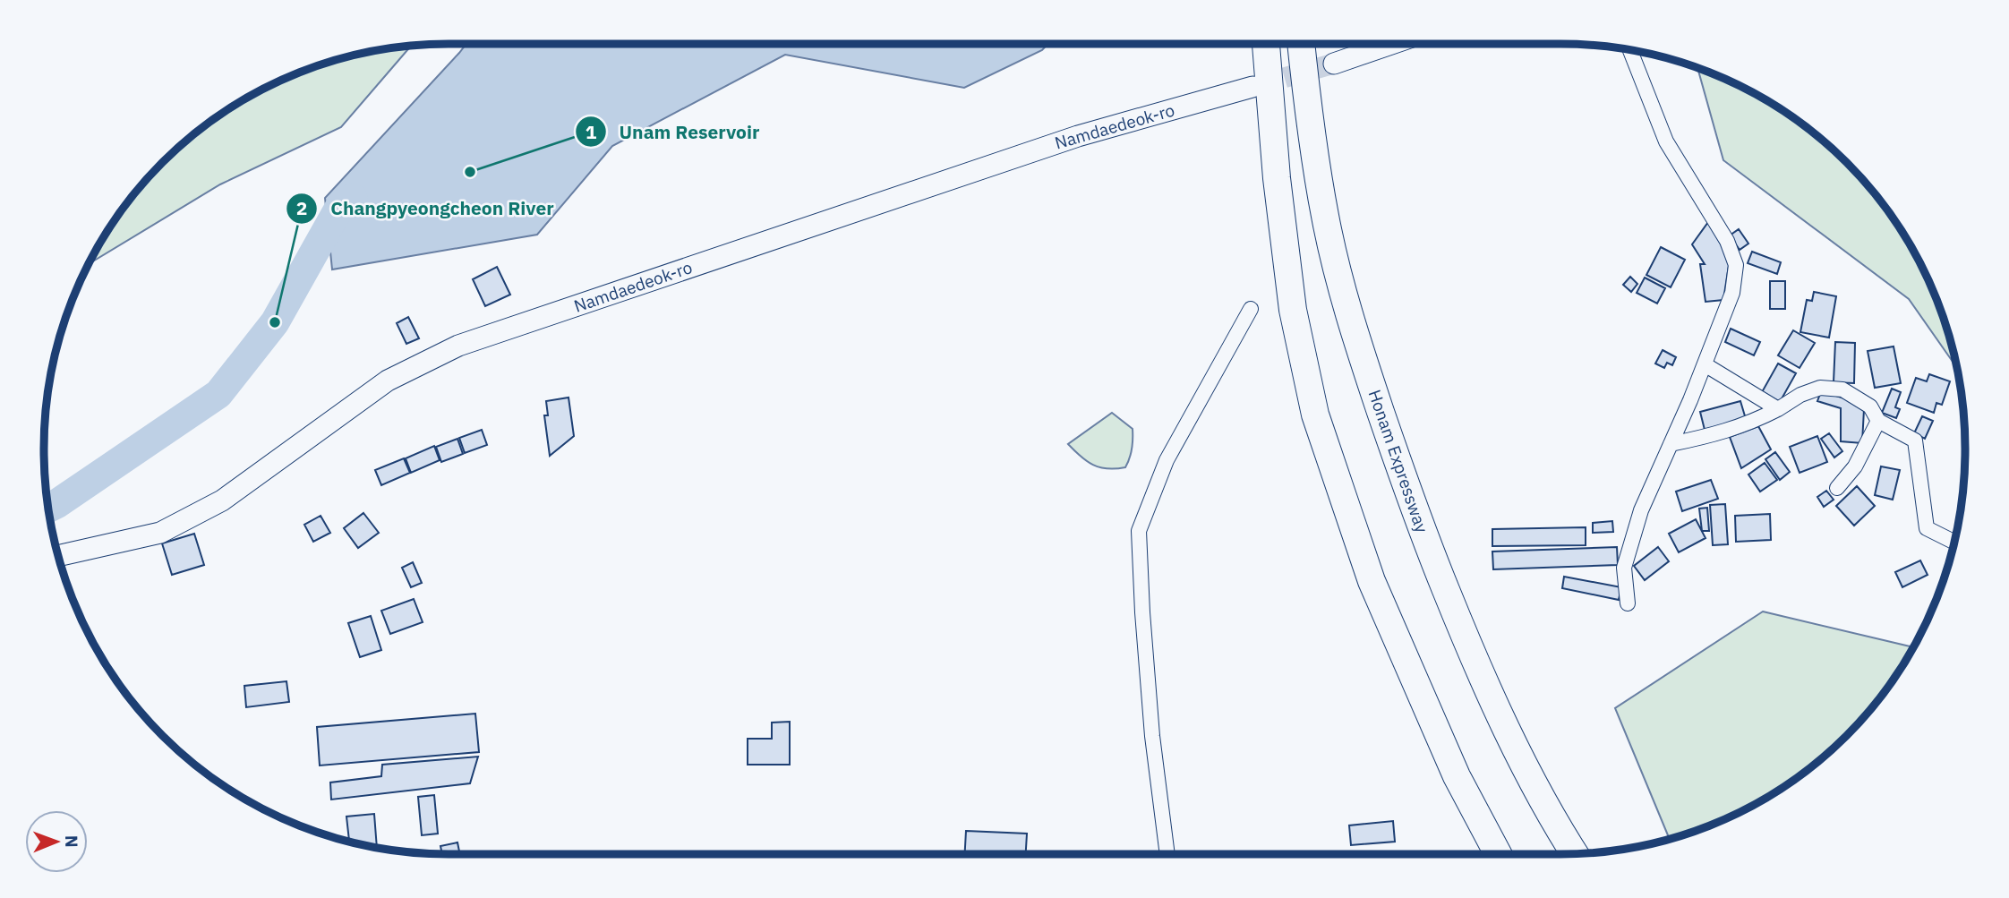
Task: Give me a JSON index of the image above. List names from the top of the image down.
{
  "streets": {
    "highway": ["Honam Expressway"],
    "main road": ["Namdaedeok-ro"]
  },
  "places": ["Unam Reservoir", "Changpyeongcheon River"],
  "north": "right"
}
